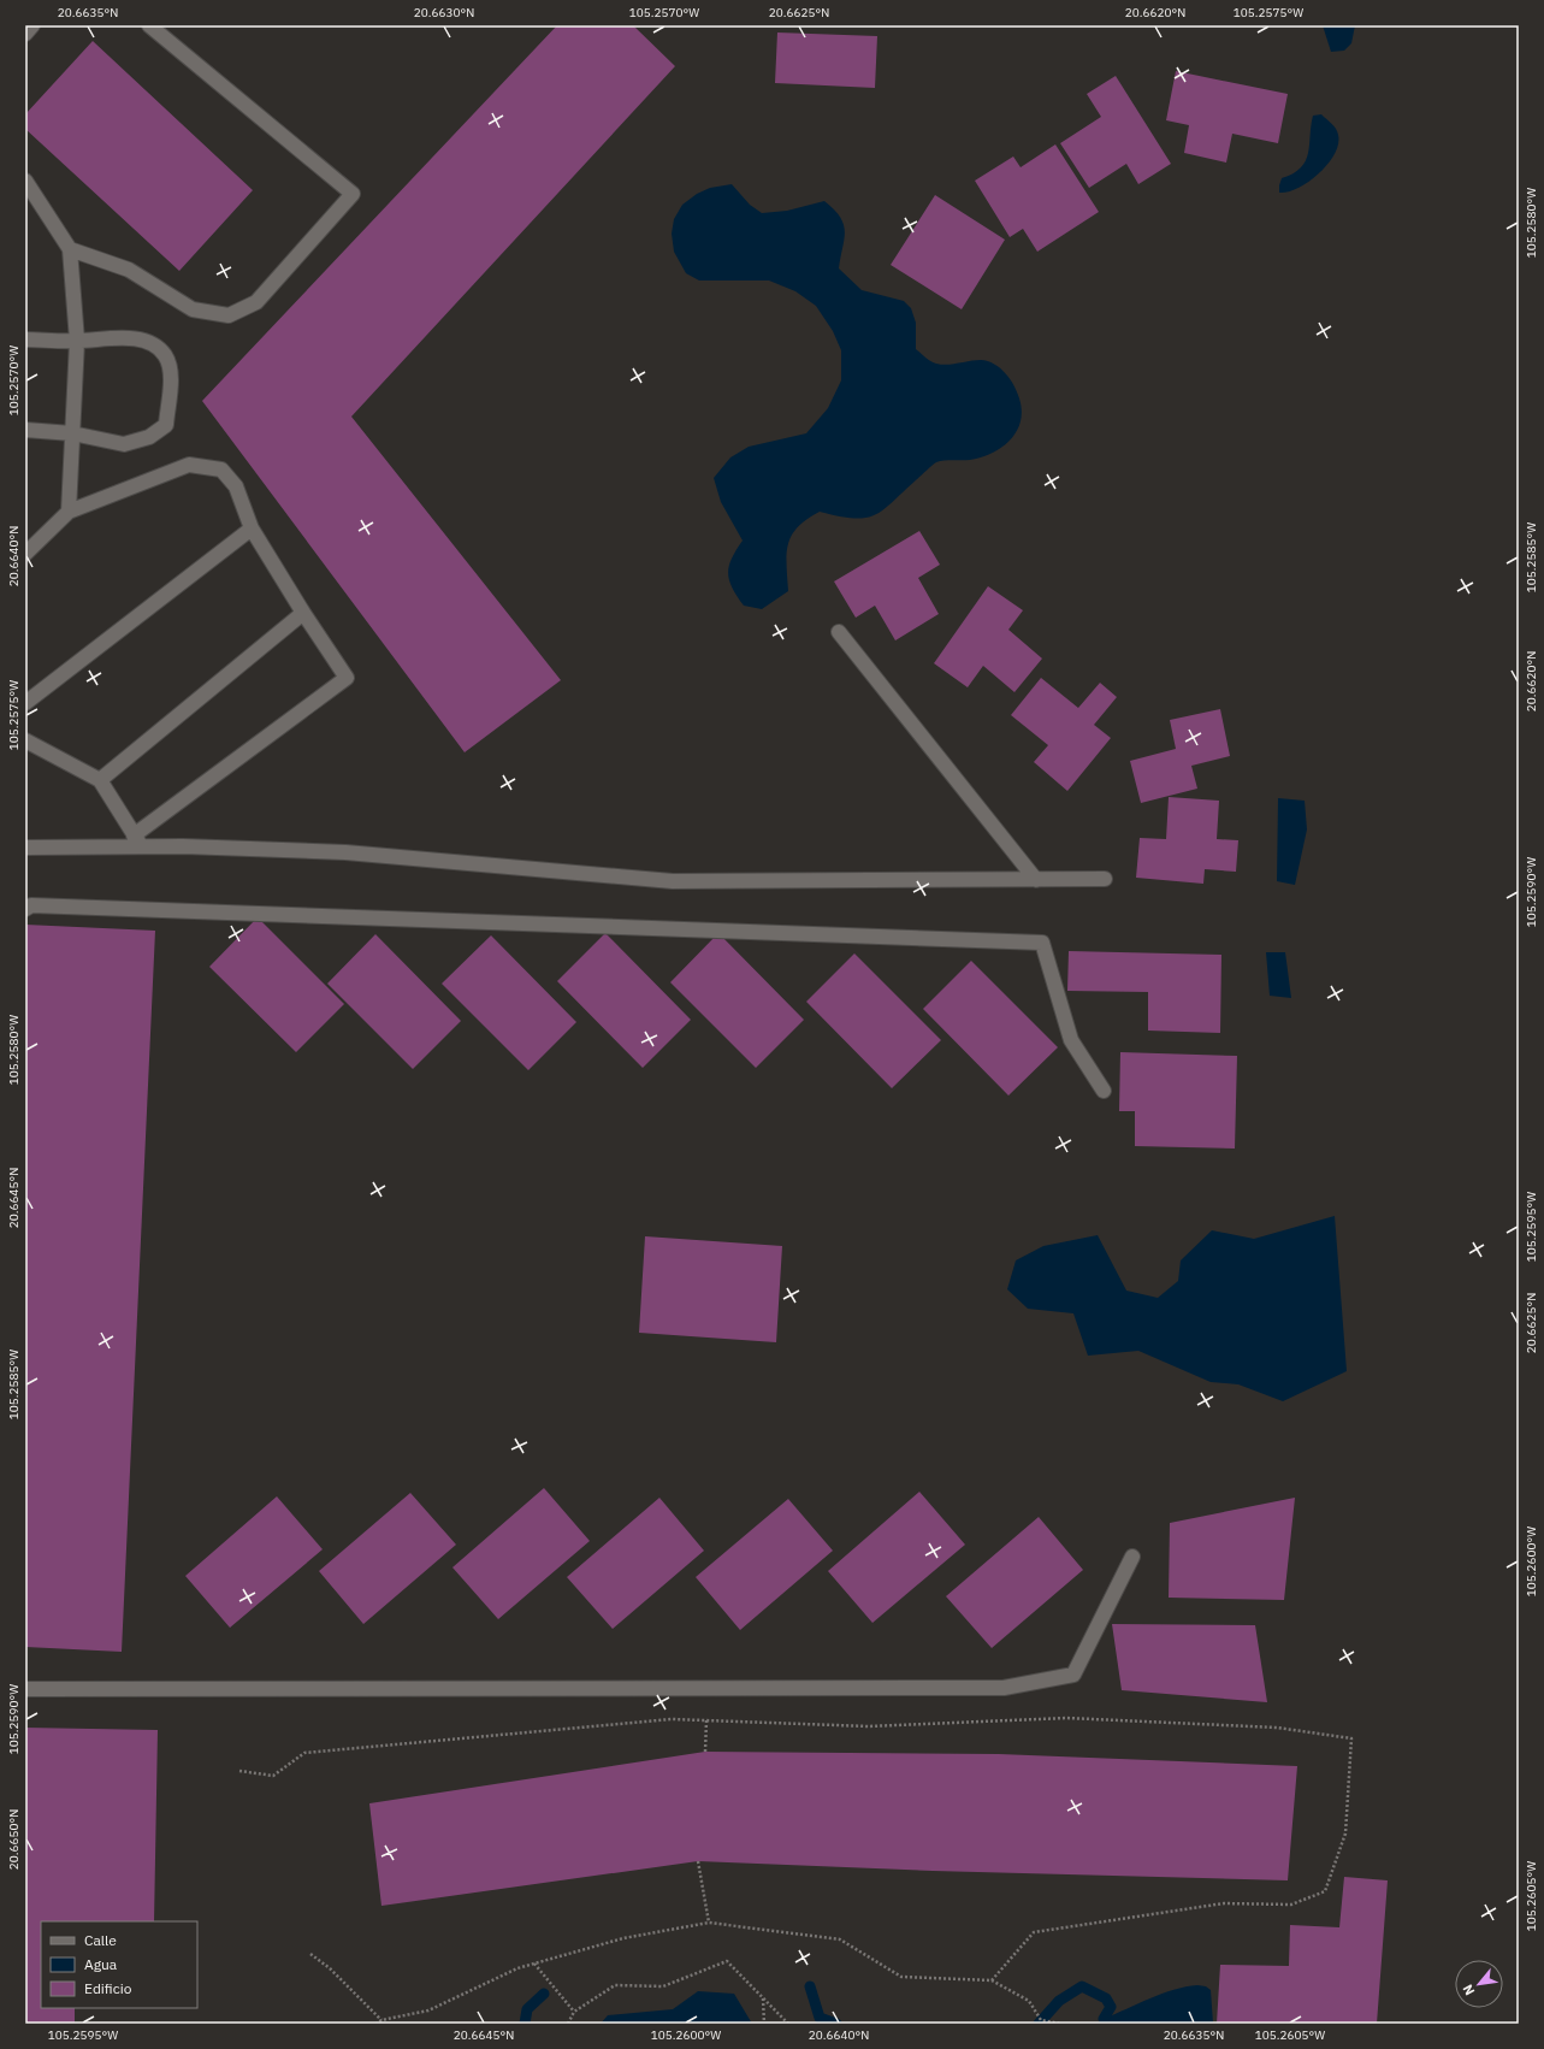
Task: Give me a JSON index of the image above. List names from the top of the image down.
{
  "legend": ["Calle", "Agua", "Edificio"],
  "north": "bottom left",
  "coordinates": [
    "20.6635°N",
    "20.6630°N",
    "105.2570°W",
    "20.6625°N",
    "20.6620°N",
    "105.2575°W",
    "105.2580°W",
    "20.6640°N",
    "105.2585°W",
    "105.2590°W",
    "20.6645°N",
    "105.2595°W",
    "105.2600°W",
    "20.6650°N",
    "105.2605°W"
  ]
}
